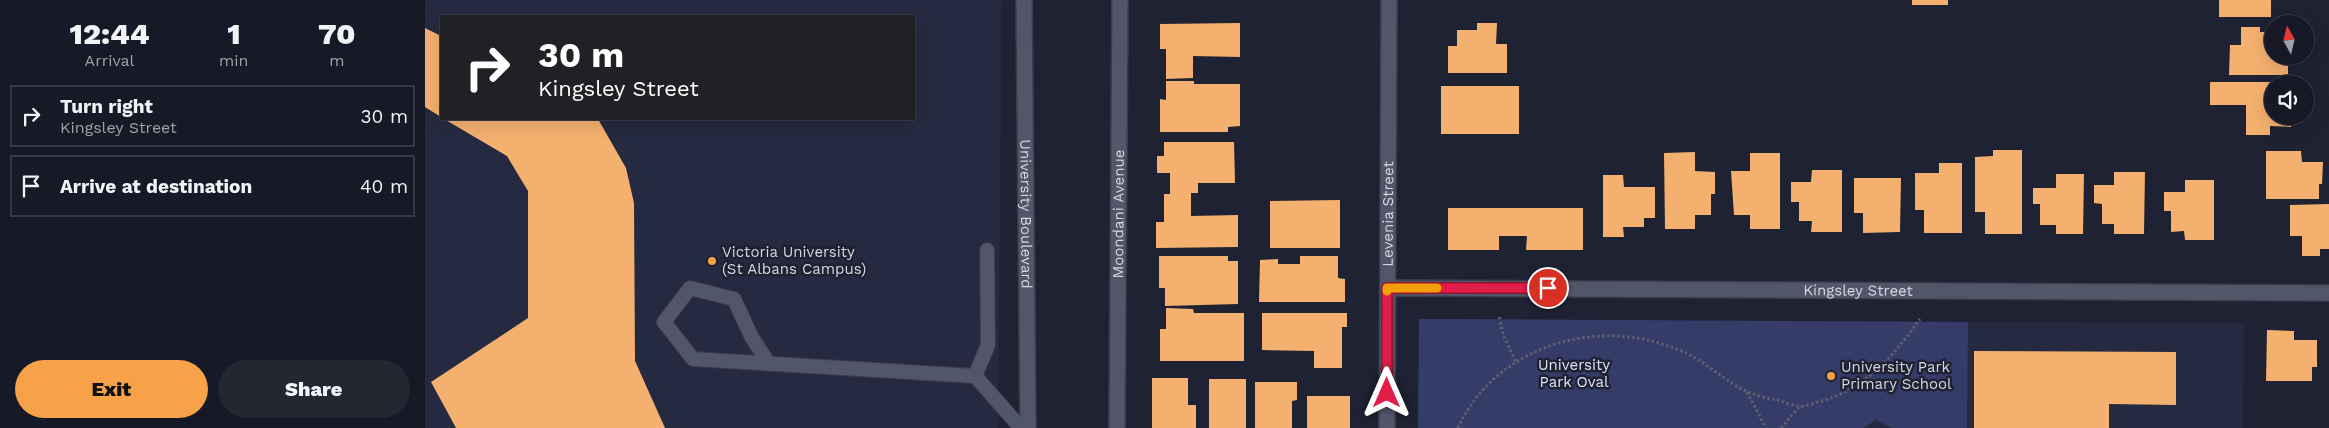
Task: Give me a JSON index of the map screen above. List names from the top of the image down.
{
  "streets": {
    "street": [
      "University Boulevard",
      "Moondani Avenue",
      "Levenia Street",
      "Kingsley Street"
    ]
  },
  "crossings": [
    ["Levenia Street", "Kingsley Street"]
  ],
  "parks": ["University Park Oval"],
  "places": ["Victoria University (St Albans Campus)", "University Park Primary School"],
  "north": "top",
  "page": {
    "eta": [
      "12:44",
      "Arrival",
      "1",
      "min",
      "70",
      "m"
    ],
    "turn": ["30 m", "Kingsley Street"],
    "list": [
      {
        "name": "Turn right",
        "note": "Kingsley Street",
        "value": "30 m"
      },
      {
        "name": "Arrive at destination",
        "value": "40 m"
      }
    ],
    "buttons": ["Exit", "Share"]
  }
}
